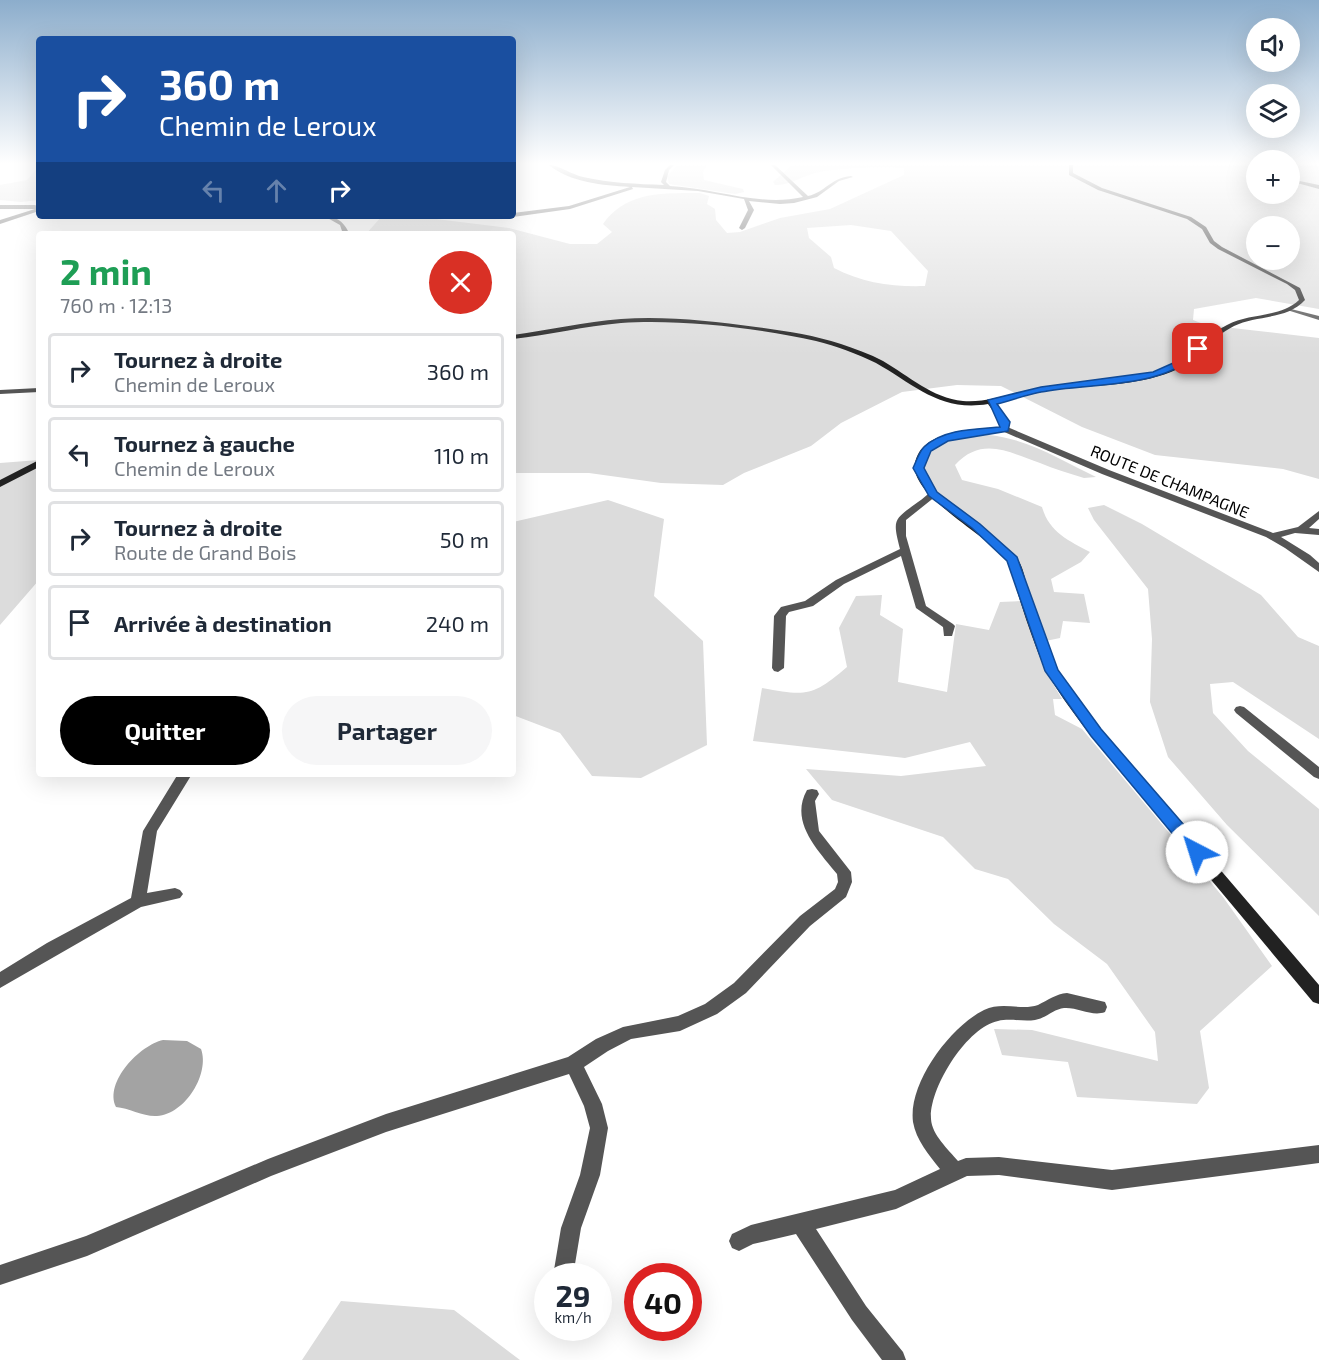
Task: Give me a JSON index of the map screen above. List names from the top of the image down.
{
  "streets": {
    "street": ["ROUTE DE CHAMPAGNE"]
  },
  "page": {
    "map_buttons": ["+", "−"],
    "turn": ["360 m", "Chemin de Leroux"],
    "heading": ["2 min", "760 m · 12:13"],
    "list": [
      {
        "name": "Tournez à droite",
        "note": "Chemin de Leroux",
        "value": "360 m"
      },
      {
        "name": "Tournez à gauche",
        "note": "Chemin de Leroux",
        "value": "110 m"
      },
      {
        "name": "Tournez à droite",
        "note": "Route de Grand Bois",
        "value": "50 m"
      },
      {
        "name": "Arrivée à destination",
        "value": "240 m"
      }
    ],
    "buttons": ["Quitter", "Partager"],
    "speed": "29 km/h",
    "limit": "40"
  }
}
